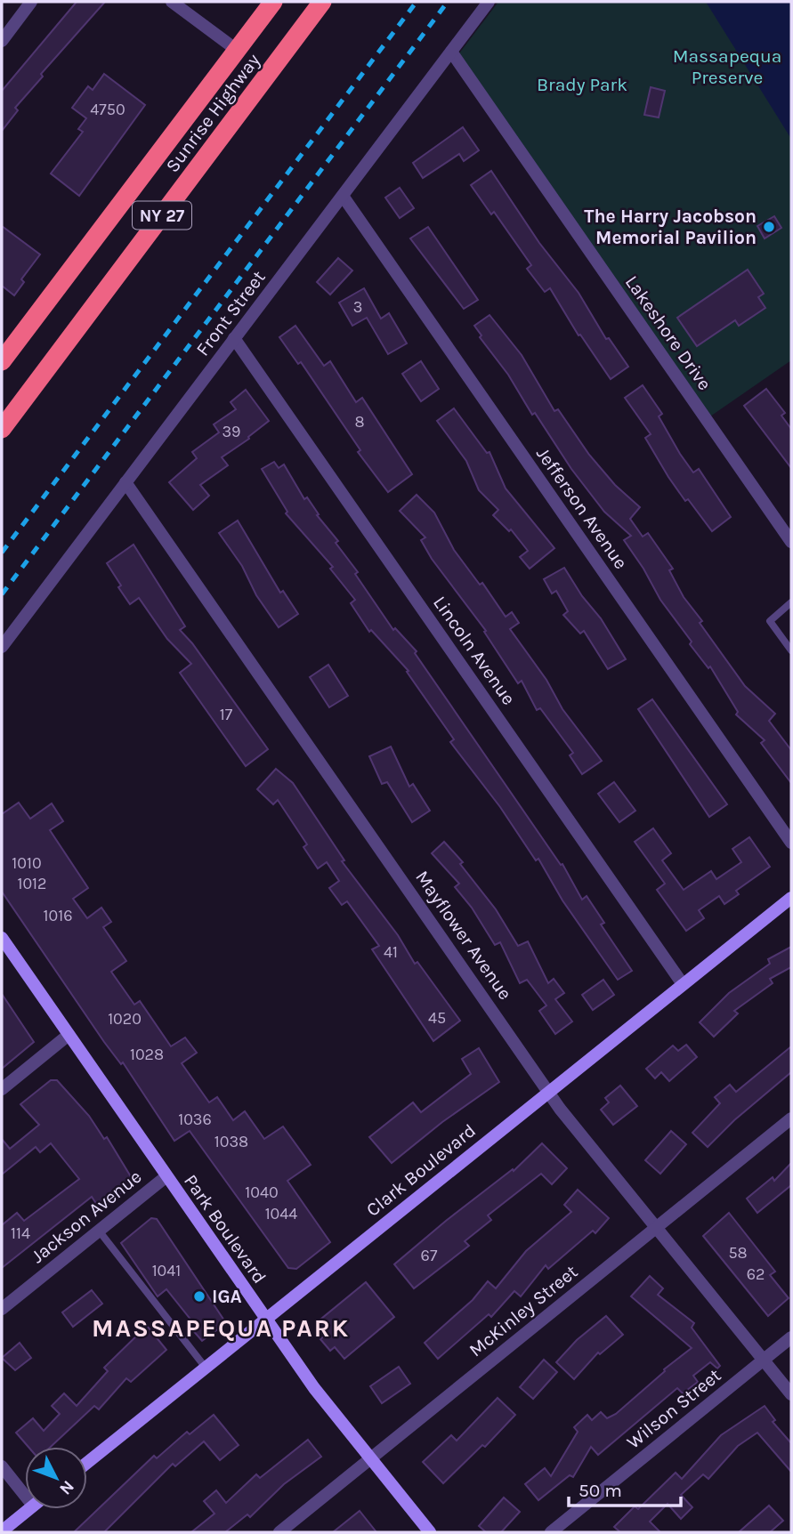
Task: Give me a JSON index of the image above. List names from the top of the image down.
{
  "streets": {
    "highway": ["Sunrise Highway", "NY 27"],
    "street": [
      "Front Street",
      "Lakeshore Drive",
      "Jefferson Avenue",
      "Lincoln Avenue",
      "Mayflower Avenue",
      "Clark Boulevard",
      "Jackson Avenue",
      "Park Boulevard",
      "McKinley Street",
      "Wilson Street"
    ]
  },
  "crossings": [
    ["Front Street", "Lakeshore Drive"],
    ["Front Street", "Jefferson Avenue"],
    ["Front Street", "Lincoln Avenue"],
    ["Front Street", "Mayflower Avenue"],
    ["Lincoln Avenue", "Clark Boulevard"],
    ["Mayflower Avenue", "Clark Boulevard"],
    ["Mayflower Avenue", "McKinley Street"],
    ["Mayflower Avenue", "Wilson Street"],
    ["Clark Boulevard", "Park Boulevard"],
    ["Jackson Avenue", "Park Boulevard"],
    ["Park Boulevard", "McKinley Street"]
  ],
  "districts": ["MASSAPEQUA PARK"],
  "parks": ["Massapequa Preserve", "Brady Park"],
  "places": ["The Harry Jacobson Memorial Pavilion", "IGA"],
  "house_numbers": [
    "4750",
    "3",
    "8",
    "39",
    "17",
    "1010",
    "1012",
    "1016",
    "41",
    "45",
    "1020",
    "1028",
    "1036",
    "1038",
    "1040",
    "1044",
    "114",
    "58",
    "67",
    "1041",
    "62"
  ],
  "scale_bar": "50 m",
  "north": "bottom right"
}
